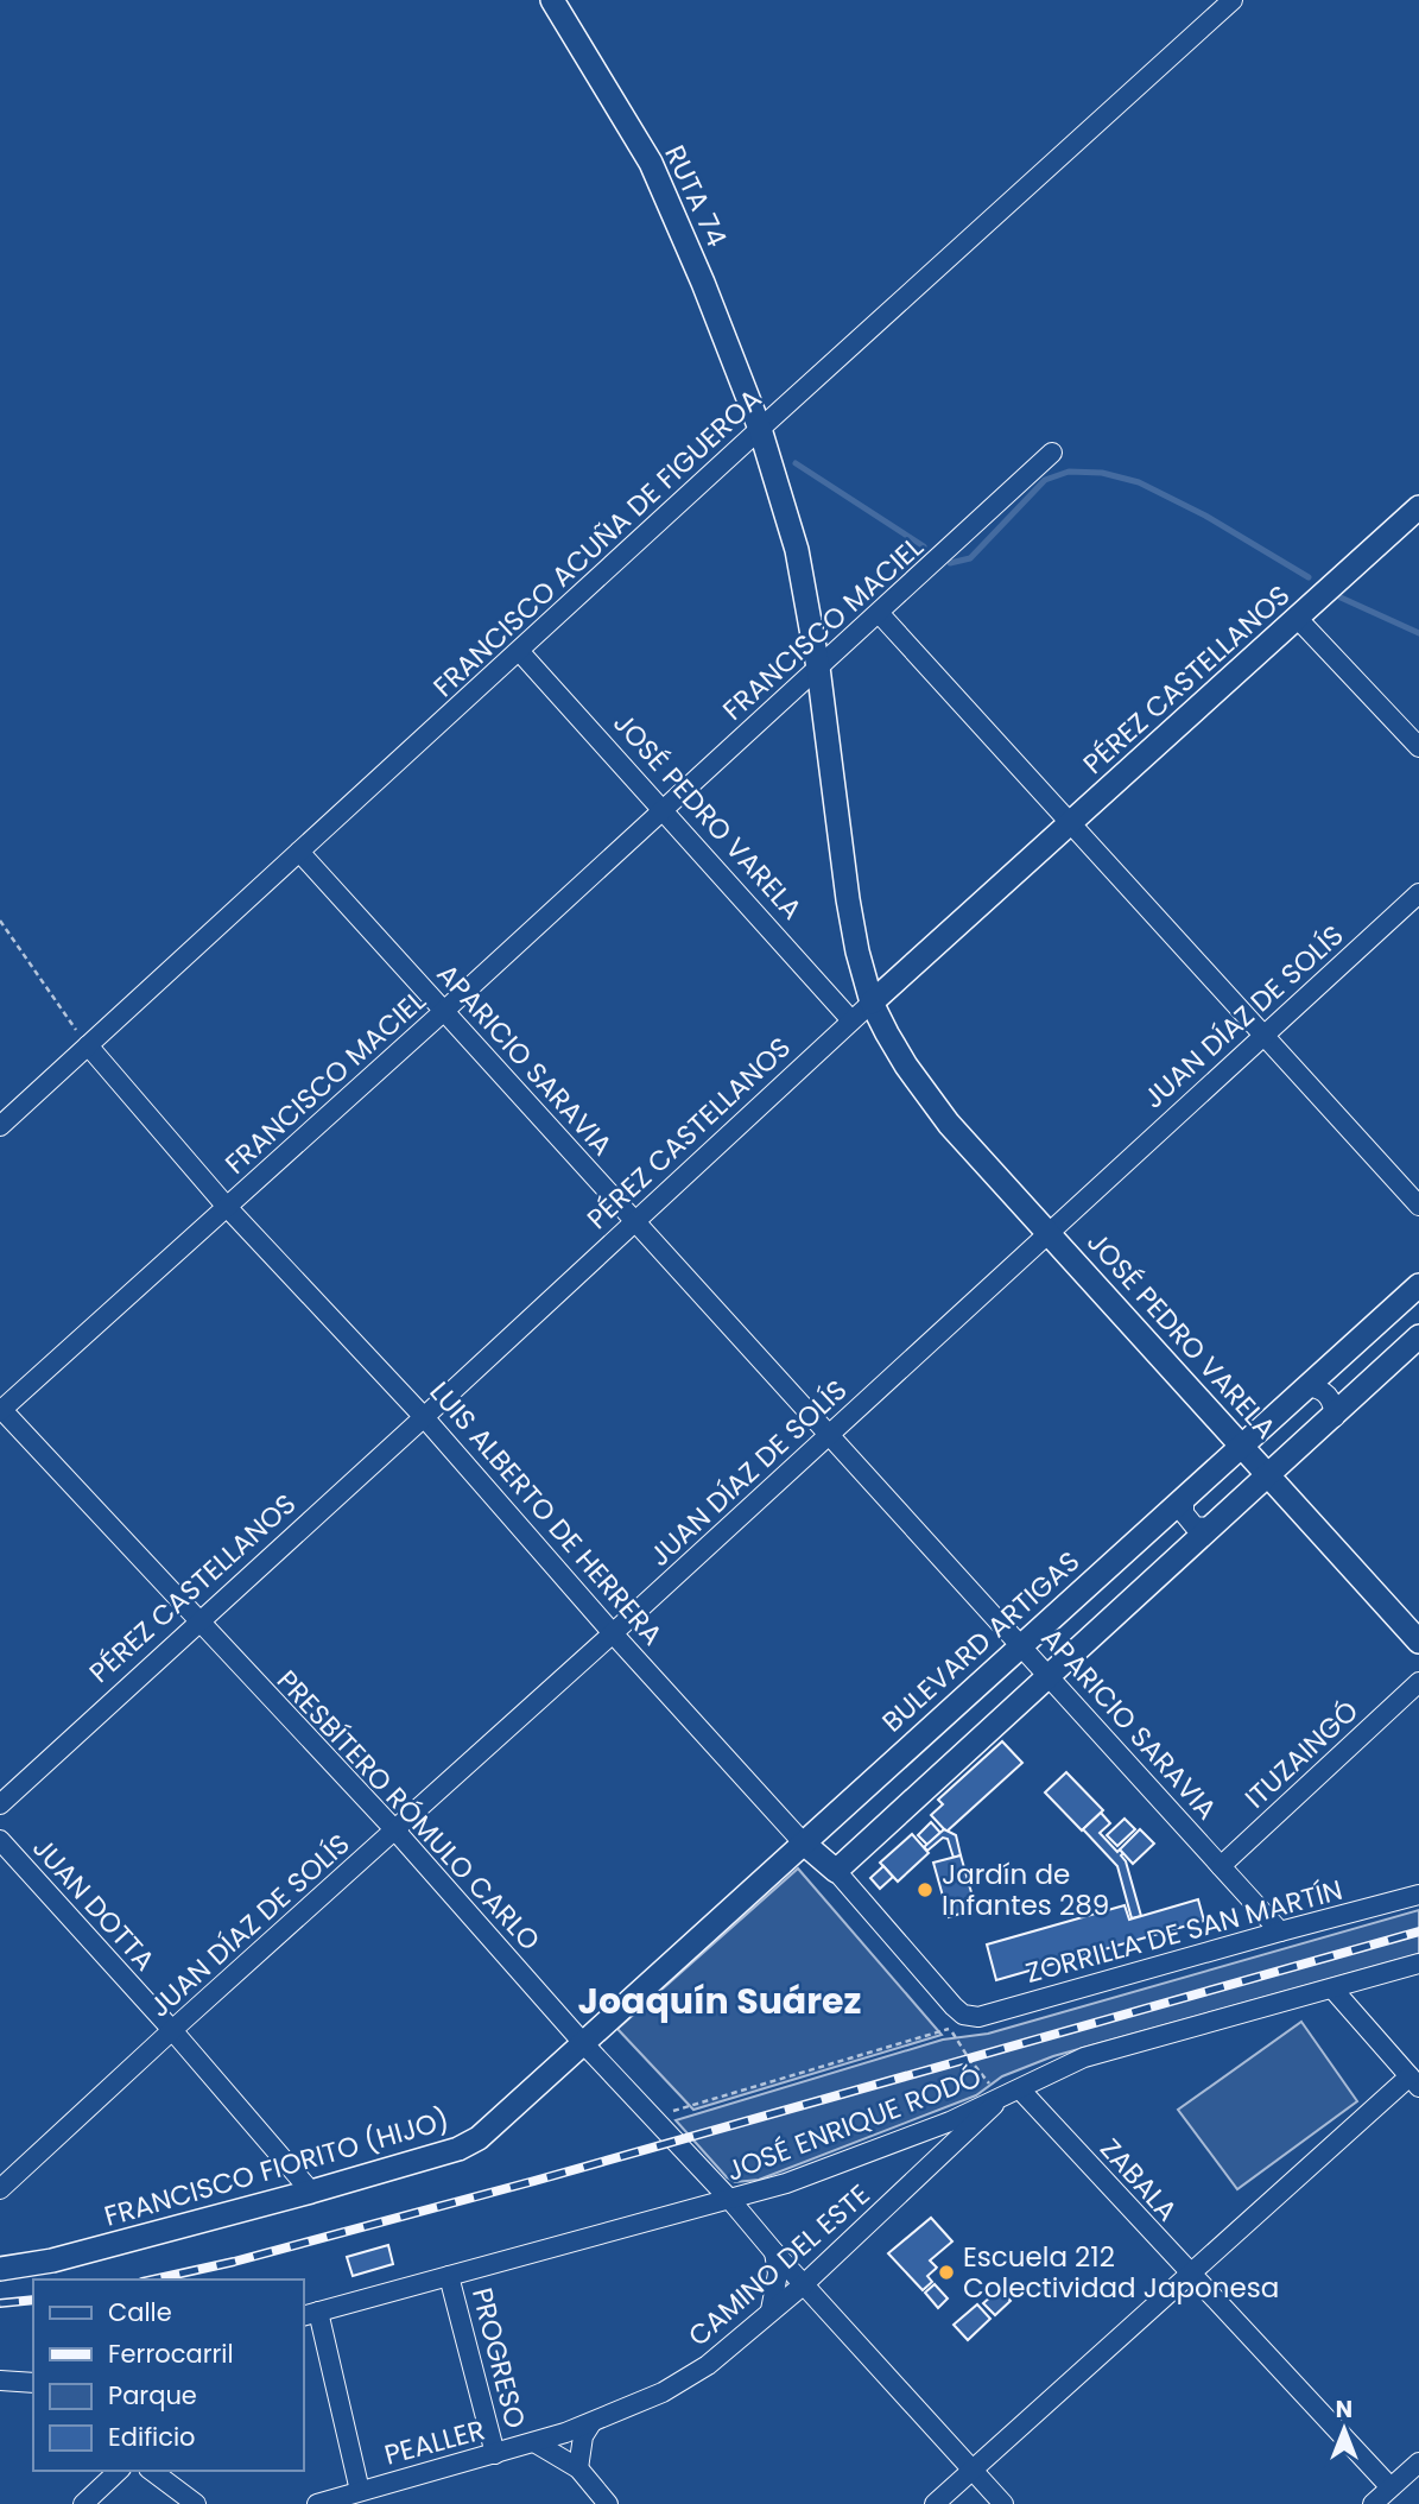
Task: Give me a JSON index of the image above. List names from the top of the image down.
{
  "streets": {
    "street": [
      "RUTA 74",
      "FRANCISCO ACUÑA DE FIGUEROA",
      "FRANCISCO MACIEL",
      "PÉREZ CASTELLANOS",
      "JOSÉ PEDRO VARELA",
      "JUAN DÍAZ DE SOLÍS",
      "APARICIO SARAVIA",
      "LUIS ALBERTO DE HERRERA",
      "BULEVARD ARTIGAS",
      "ITUZAINGÓ",
      "PRESBÍTERO RÓMULO CARLO",
      "JUAN DOTTA",
      "ZORRILLA DE SAN MARTÍN",
      "JOSÉ ENRIQUE RODÓ",
      "FRANCISCO FIORITO (HIJO)",
      "ZABALA",
      "CAMINO DEL ESTE",
      "PROGRESO",
      "PEALLER"
    ]
  },
  "crossings": [
    ["RUTA 74", "FRANCISCO ACUÑA DE FIGUEROA"],
    ["RUTA 74", "FRANCISCO MACIEL"],
    ["RUTA 74", "JOSÉ PEDRO VARELA"],
    ["FRANCISCO ACUÑA DE FIGUEROA", "JOSÉ PEDRO VARELA"],
    ["FRANCISCO ACUÑA DE FIGUEROA", "APARICIO SARAVIA"],
    ["FRANCISCO ACUÑA DE FIGUEROA", "LUIS ALBERTO DE HERRERA"],
    ["FRANCISCO MACIEL", "JOSÉ PEDRO VARELA"],
    ["FRANCISCO MACIEL", "APARICIO SARAVIA"],
    ["FRANCISCO MACIEL", "LUIS ALBERTO DE HERRERA"],
    ["FRANCISCO MACIEL", "PRESBÍTERO RÓMULO CARLO"],
    ["PÉREZ CASTELLANOS", "JOSÉ PEDRO VARELA"],
    ["PÉREZ CASTELLANOS", "APARICIO SARAVIA"],
    ["PÉREZ CASTELLANOS", "LUIS ALBERTO DE HERRERA"],
    ["PÉREZ CASTELLANOS", "PRESBÍTERO RÓMULO CARLO"],
    ["JOSÉ PEDRO VARELA", "JUAN DÍAZ DE SOLÍS"],
    ["JOSÉ PEDRO VARELA", "BULEVARD ARTIGAS"],
    ["JUAN DÍAZ DE SOLÍS", "APARICIO SARAVIA"],
    ["JUAN DÍAZ DE SOLÍS", "LUIS ALBERTO DE HERRERA"],
    ["JUAN DÍAZ DE SOLÍS", "PRESBÍTERO RÓMULO CARLO"],
    ["JUAN DÍAZ DE SOLÍS", "JUAN DOTTA"],
    ["APARICIO SARAVIA", "BULEVARD ARTIGAS"],
    ["APARICIO SARAVIA", "ITUZAINGÓ"],
    ["APARICIO SARAVIA", "ZORRILLA DE SAN MARTÍN"],
    ["LUIS ALBERTO DE HERRERA", "BULEVARD ARTIGAS"],
    ["LUIS ALBERTO DE HERRERA", "ZORRILLA DE SAN MARTÍN"],
    ["BULEVARD ARTIGAS", "PRESBÍTERO RÓMULO CARLO"],
    ["BULEVARD ARTIGAS", "FRANCISCO FIORITO (HIJO)"],
    ["PRESBÍTERO RÓMULO CARLO", "JOSÉ ENRIQUE RODÓ"],
    ["PRESBÍTERO RÓMULO CARLO", "FRANCISCO FIORITO (HIJO)"],
    ["PRESBÍTERO RÓMULO CARLO", "CAMINO DEL ESTE"],
    ["JUAN DOTTA", "FRANCISCO FIORITO (HIJO)"],
    ["JOSÉ ENRIQUE RODÓ", "ZABALA"],
    ["JOSÉ ENRIQUE RODÓ", "CAMINO DEL ESTE"],
    ["JOSÉ ENRIQUE RODÓ", "PROGRESO"],
    ["CAMINO DEL ESTE", "PEALLER"],
    ["PROGRESO", "PEALLER"]
  ],
  "districts": ["Joaquín Suárez"],
  "places": ["Jardín de Infantes 289", "Escuela 212 Colectividad Japonesa"],
  "legend": [
    "Calle",
    "Ferrocarril",
    "Parque",
    "Edificio"
  ],
  "north": "top"
}
